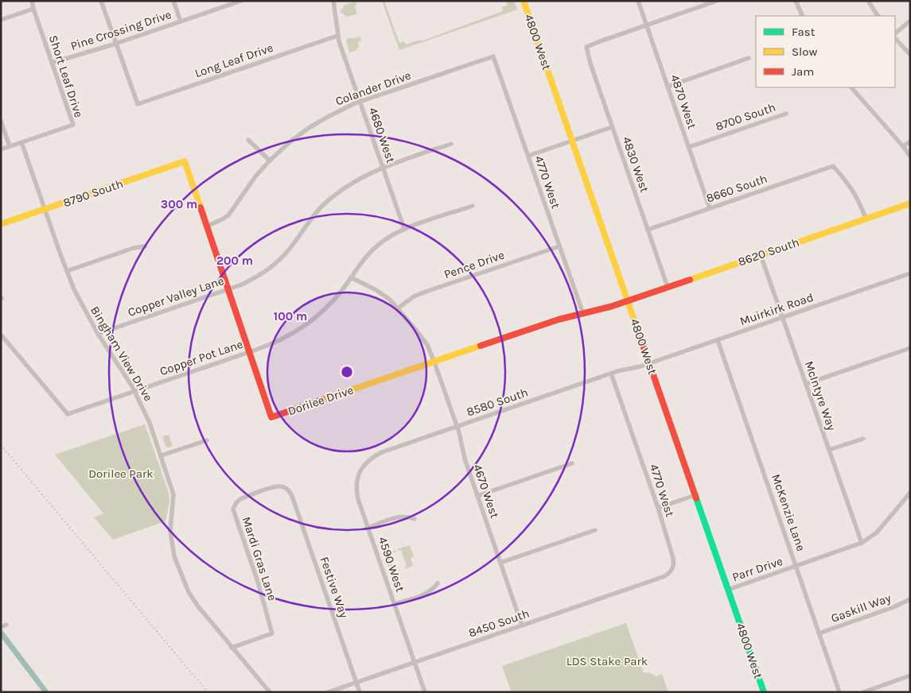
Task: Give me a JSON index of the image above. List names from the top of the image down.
{
  "streets": {
    "street": [
      "Pine Crossing Drive",
      "4800 West",
      "Long Leaf Drive",
      "Short Leaf Drive",
      "Colander Drive",
      "4870 West",
      "8700 South",
      "4680 West",
      "4830 West",
      "4770 West",
      "8660 South",
      "8790 South",
      "8620 South",
      "Pence Drive",
      "Copper Valley Lane",
      "Muirkirk Road",
      "Bingham View Drive",
      "Copper Pot Lane",
      "McIntyre Way",
      "Dorilee Drive",
      "8580 South",
      "4670 West",
      "McKenzie Lane",
      "Mardi Gras Lane",
      "4590 West",
      "Parr Drive",
      "Festive Way",
      "Gaskill Way",
      "8450 South"
    ]
  },
  "crossings": [
    ["Pine Crossing Drive", "Long Leaf Drive"],
    ["Pine Crossing Drive", "Short Leaf Drive"],
    ["4800 West", "8620 South"],
    ["4800 West", "Muirkirk Road"],
    ["4800 West", "Dorilee Drive"],
    ["4800 West", "8580 South"],
    ["4800 West", "Parr Drive"],
    ["Long Leaf Drive", "4680 West"],
    ["Short Leaf Drive", "Bingham View Drive"],
    ["Colander Drive", "4680 West"],
    ["Colander Drive", "4770 West"],
    ["Colander Drive", "Dorilee Drive"],
    ["4870 West", "8700 South"],
    ["4870 West", "4830 West"],
    ["4870 West", "8660 South"],
    ["4680 West", "Copper Valley Lane"],
    ["4680 West", "Copper Pot Lane"],
    ["4830 West", "8660 South"],
    ["4830 West", "8620 South"],
    ["4770 West", "Pence Drive"],
    ["4770 West", "Dorilee Drive"],
    ["4770 West", "8580 South"],
    ["4770 West", "8450 South"],
    ["8660 South", "8620 South"],
    ["8790 South", "Bingham View Drive"],
    ["8790 South", "Dorilee Drive"],
    ["8620 South", "McIntyre Way"],
    ["8620 South", "Dorilee Drive"],
    ["Pence Drive", "4670 West"],
    ["Copper Valley Lane", "Bingham View Drive"],
    ["Copper Valley Lane", "Dorilee Drive"],
    ["Muirkirk Road", "McIntyre Way"],
    ["Muirkirk Road", "8580 South"],
    ["Muirkirk Road", "McKenzie Lane"],
    ["Bingham View Drive", "Copper Pot Lane"],
    ["Bingham View Drive", "Mardi Gras Lane"],
    ["Copper Pot Lane", "Dorilee Drive"],
    ["Copper Pot Lane", "4670 West"],
    ["McIntyre Way", "Parr Drive"],
    ["Dorilee Drive", "4670 West"],
    ["8580 South", "4670 West"],
    ["8580 South", "4590 West"],
    ["4670 West", "8450 South"],
    ["McKenzie Lane", "Parr Drive"],
    ["McKenzie Lane", "Gaskill Way"],
    ["Mardi Gras Lane", "Festive Way"],
    ["4590 West", "8450 South"],
    ["Festive Way", "8450 South"]
  ],
  "parks": ["Dorilee Park", "LDS Stake Park"],
  "legend": ["Fast", "Slow", "Jam"],
  "rings": ["300 m", "200 m", "100 m"]
}
